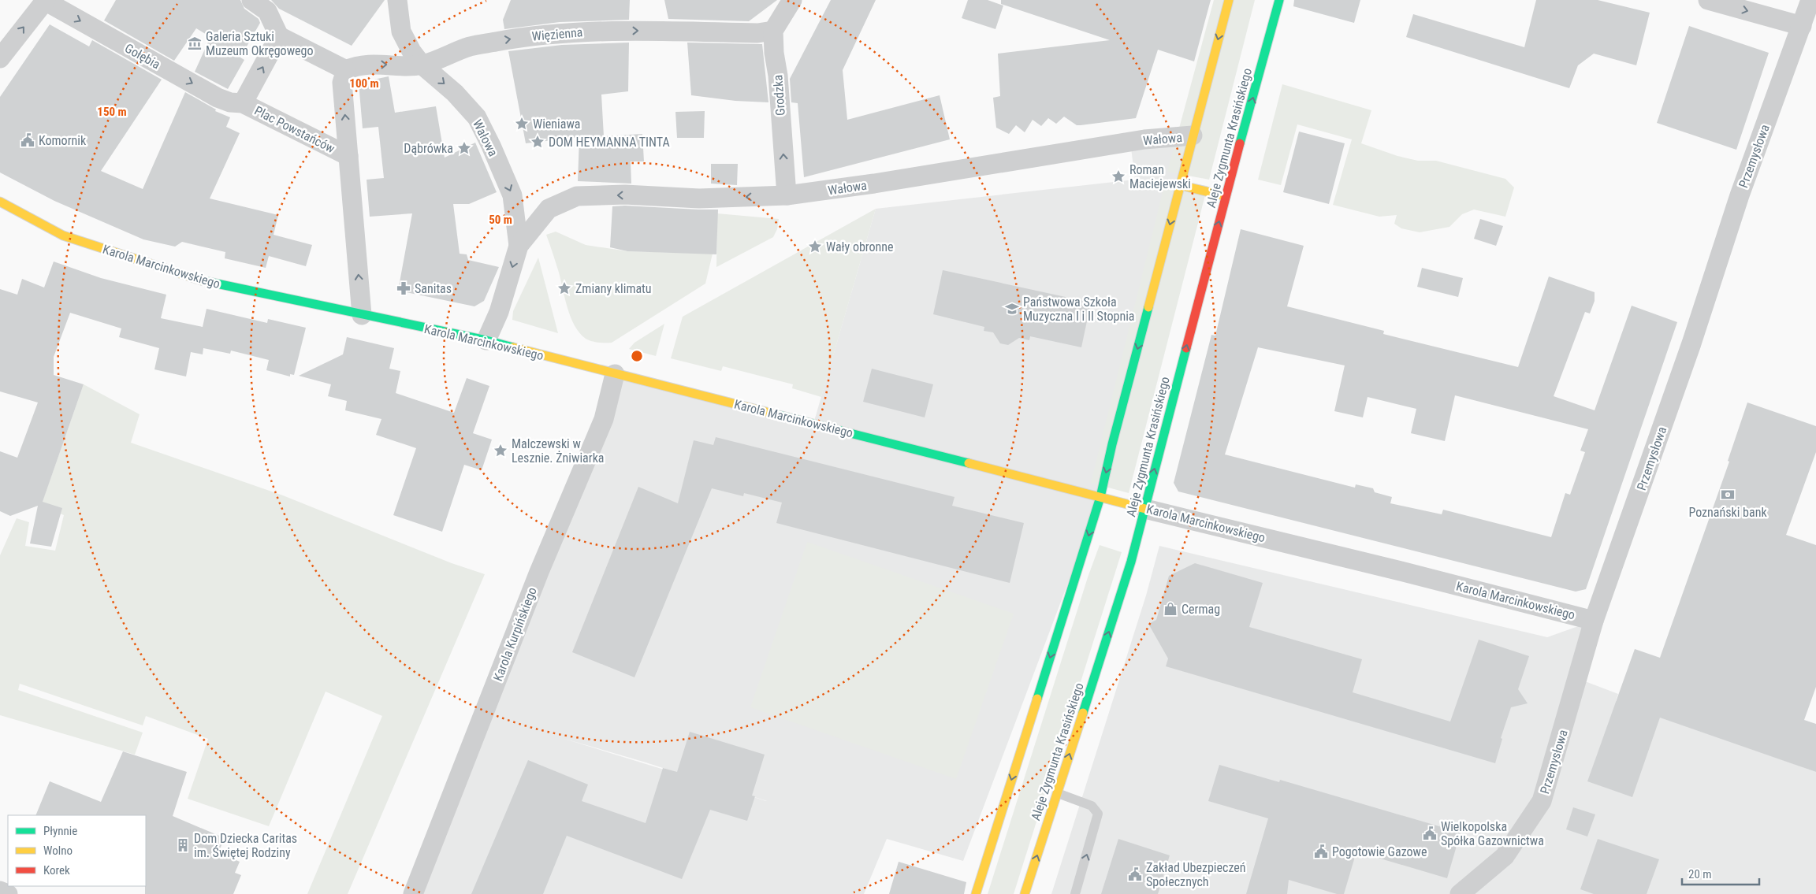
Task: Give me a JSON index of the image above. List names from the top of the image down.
{
  "streets": {
    "street": [
      "Więzienna",
      "Gołębia",
      "Grodzka",
      "Plac Powstańców",
      "Wałowa",
      "Aleje Zygmunta Krasińskiego",
      "Przemysłowa",
      "Karola Marcinkowskiego",
      "Karola Kurpińskiego"
    ]
  },
  "crossings": [
    ["Więzienna", "Grodzka"],
    ["Więzienna", "Plac Powstańców"],
    ["Więzienna", "Wałowa"],
    ["Gołębia", "Plac Powstańców"],
    ["Grodzka", "Wałowa"],
    ["Plac Powstańców", "Karola Marcinkowskiego"],
    ["Wałowa", "Karola Marcinkowskiego"],
    ["Aleje Zygmunta Krasińskiego", "Karola Marcinkowskiego"],
    ["Przemysłowa", "Karola Marcinkowskiego"],
    ["Karola Marcinkowskiego", "Karola Kurpińskiego"]
  ],
  "one_way": [
    "Więzienna",
    "Gołębia",
    "Grodzka",
    "Plac Powstańców"
  ],
  "places": {
    "museum": ["Galeria Sztuki Muzeum Okręgowego"],
    "place": [
      "Wieniawa",
      "DOM HEYMANNA TINTA",
      "Dąbrówka",
      "Roman Maciejewski",
      "Wały obronne",
      "Zmiany klimatu",
      "Malczewski w Lesznie. Żniwiarka"
    ],
    "public building": [
      "Komornik",
      "Wielkopolska Spółka Gazownictwa",
      "Pogotowie Gazowe",
      "Zakład Ubezpieczeń Społecznych"
    ],
    "pharmacy": ["Sanitas"],
    "school or university": ["Państwowa Szkoła Muzyczna I i II Stopnia"],
    "bank": ["Poznański bank"],
    "shop": ["Cermag"],
    "building": ["Dom Dziecka Caritas im. Świętej Rodziny"]
  },
  "legend": ["Płynnie", "Wolno", "Korek"],
  "scale_bar": "20 m",
  "rings": ["100 m", "150 m", "50 m"]
}
